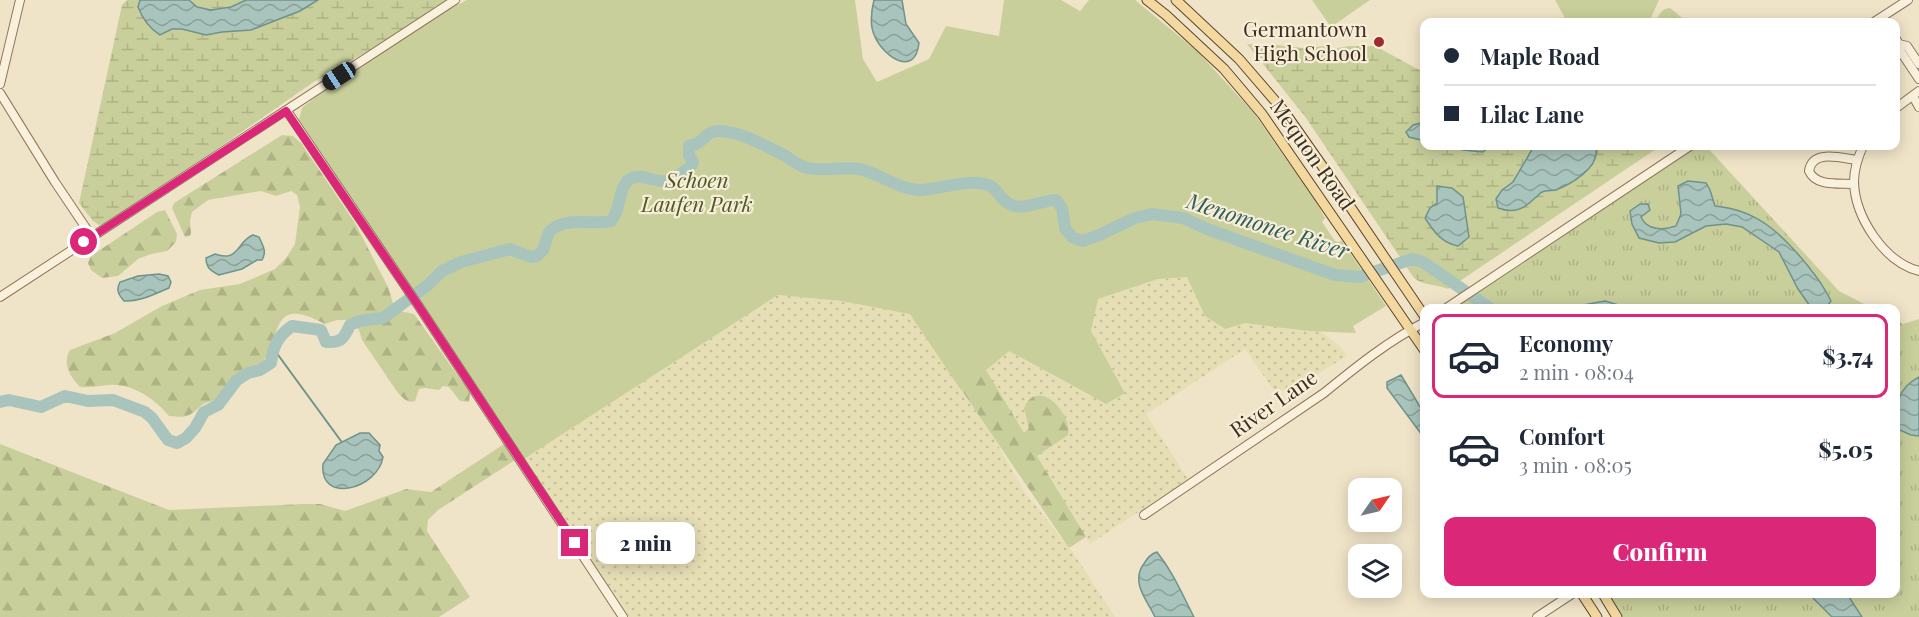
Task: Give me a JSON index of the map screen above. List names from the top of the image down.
{
  "streets": {
    "main road": ["Mequon Road"],
    "street": ["River Lane"]
  },
  "crossings": [
    ["Mequon Road", "River Lane"]
  ],
  "water": ["Menomonee River"],
  "parks": ["Schoen Laufen Park"],
  "places": ["Germantown High School"],
  "north": "top right",
  "page": {
    "banner": ["Maple Road", "Lilac Lane"],
    "list": [
      {
        "name": "Economy",
        "note": "2 min · 08:04",
        "value": "$3.74"
      },
      {
        "name": "Comfort",
        "note": "3 min · 08:05",
        "value": "$5.05"
      }
    ],
    "buttons": "Confirm",
    "bubble": "2 min"
  }
}
